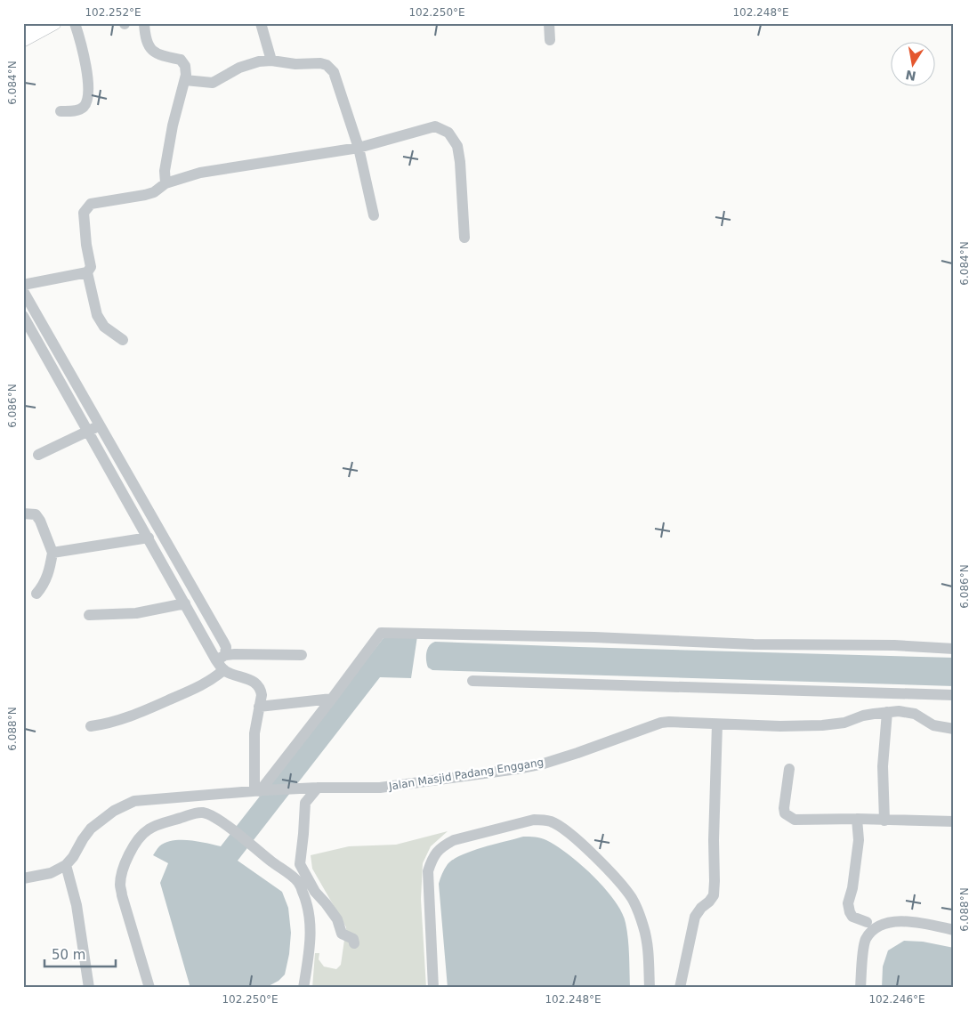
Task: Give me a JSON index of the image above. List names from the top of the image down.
{
  "streets": {
    "street": ["Jalan Masjid Padang Enggang"]
  },
  "scale_bar": "50 m",
  "north": "bottom",
  "coordinates": [
    "102.252°E",
    "102.250°E",
    "102.248°E",
    "6.084°N",
    "6.086°N",
    "6.088°N",
    "102.246°E"
  ]
}
